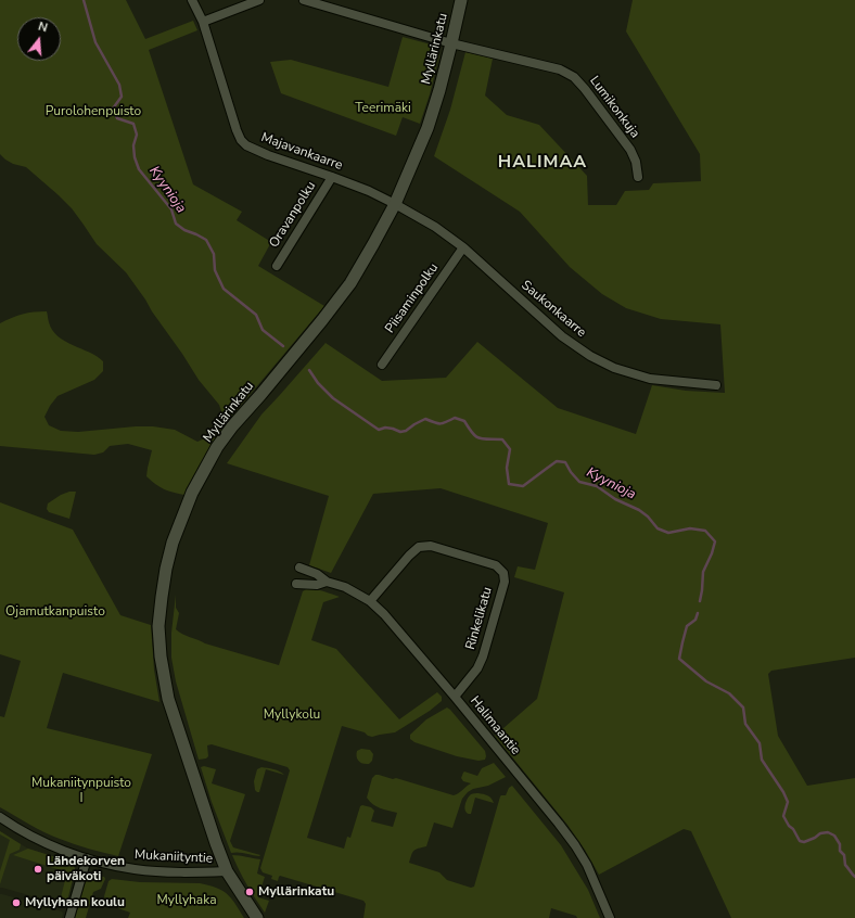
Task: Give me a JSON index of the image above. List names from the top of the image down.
{
  "streets": {
    "street": [
      "Myllärinkatu",
      "Lumikonkuja",
      "Majavankaarre",
      "Oravanpolku",
      "Piisaminpolku",
      "Saukonkaarre",
      "Rinkelikatu",
      "Halimaantie",
      "Mukaniityntie"
    ]
  },
  "crossings": [
    ["Myllärinkatu", "Lumikonkuja"],
    ["Myllärinkatu", "Majavankaarre"],
    ["Myllärinkatu", "Saukonkaarre"],
    ["Myllärinkatu", "Mukaniityntie"],
    ["Majavankaarre", "Oravanpolku"],
    ["Majavankaarre", "Saukonkaarre"],
    ["Piisaminpolku", "Saukonkaarre"],
    ["Rinkelikatu", "Halimaantie"]
  ],
  "districts": ["HALIMAA"],
  "water": ["Kyynioja"],
  "parks": [
    "Teerimäki",
    "Purolohenpuisto",
    "Ojamutkanpuisto",
    "Myllykolu",
    "Mukaniitynpuisto I",
    "Myllyhaka"
  ],
  "places": ["Lähdekorven päiväkoti", "Myllärinkatu", "Myllyhaan koulu"],
  "north": "top"
}
